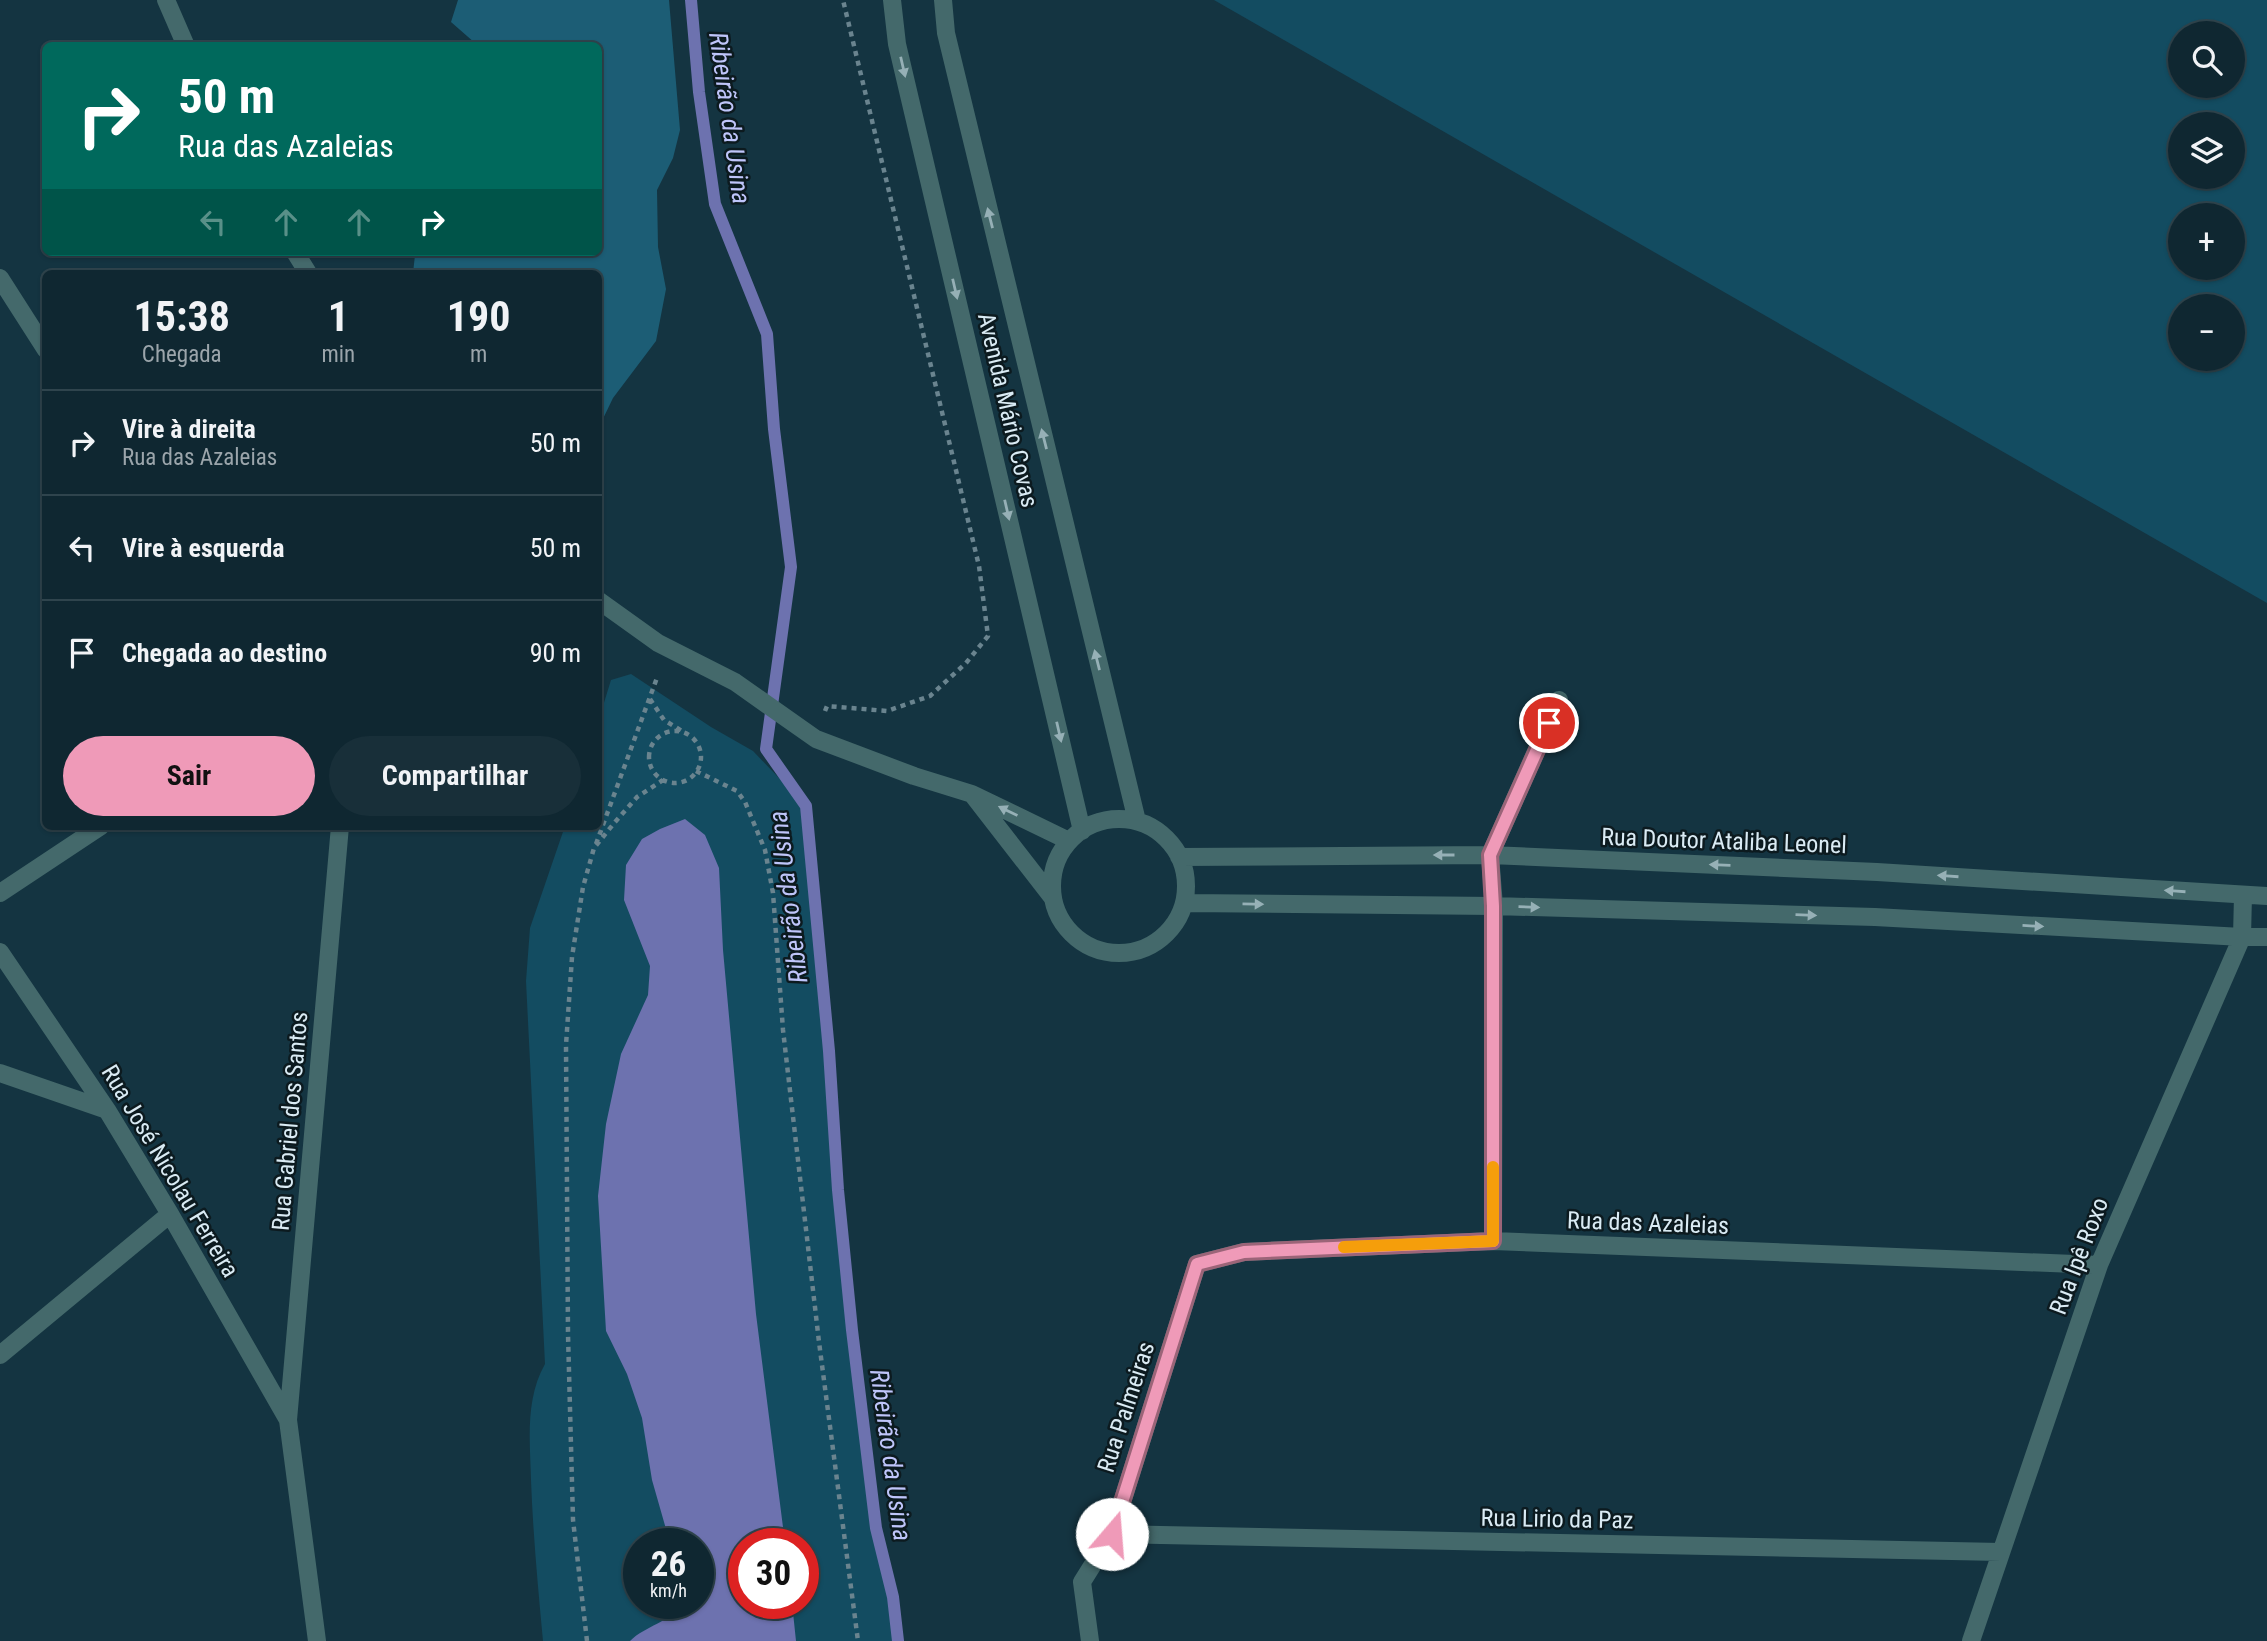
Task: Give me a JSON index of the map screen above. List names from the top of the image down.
{
  "streets": {
    "street": [
      "Avenida Mário Covas",
      "Rua Doutor Ataliba Leonel",
      "Rua Gabriel dos Santos",
      "Rua José Nicolau Ferreira",
      "Rua das Azaleias",
      "Rua Ipê Roxo",
      "Rua Palmeiras",
      "Rua Lirio da Paz"
    ]
  },
  "crossings": [
    ["Avenida Mário Covas", "Rua Doutor Ataliba Leonel"],
    ["Rua Doutor Ataliba Leonel", "Rua Ipê Roxo"],
    ["Rua Gabriel dos Santos", "Rua José Nicolau Ferreira"],
    ["Rua das Azaleias", "Rua Ipê Roxo"],
    ["Rua das Azaleias", "Rua Palmeiras"],
    ["Rua Ipê Roxo", "Rua Lirio da Paz"],
    ["Rua Palmeiras", "Rua Lirio da Paz"]
  ],
  "water": ["Ribeirão da Usina"],
  "page": {
    "map_buttons": ["+", "−"],
    "turn": ["50 m", "Rua das Azaleias"],
    "eta": [
      "15:38",
      "Chegada",
      "1",
      "min",
      "190",
      "m"
    ],
    "list": [
      {
        "name": "Vire à direita",
        "note": "Rua das Azaleias",
        "value": "50 m"
      },
      {
        "name": "Vire à esquerda",
        "value": "50 m"
      },
      {
        "name": "Chegada ao destino",
        "value": "90 m"
      }
    ],
    "buttons": ["Sair", "Compartilhar"],
    "speed": "26 km/h",
    "limit": "30"
  }
}
